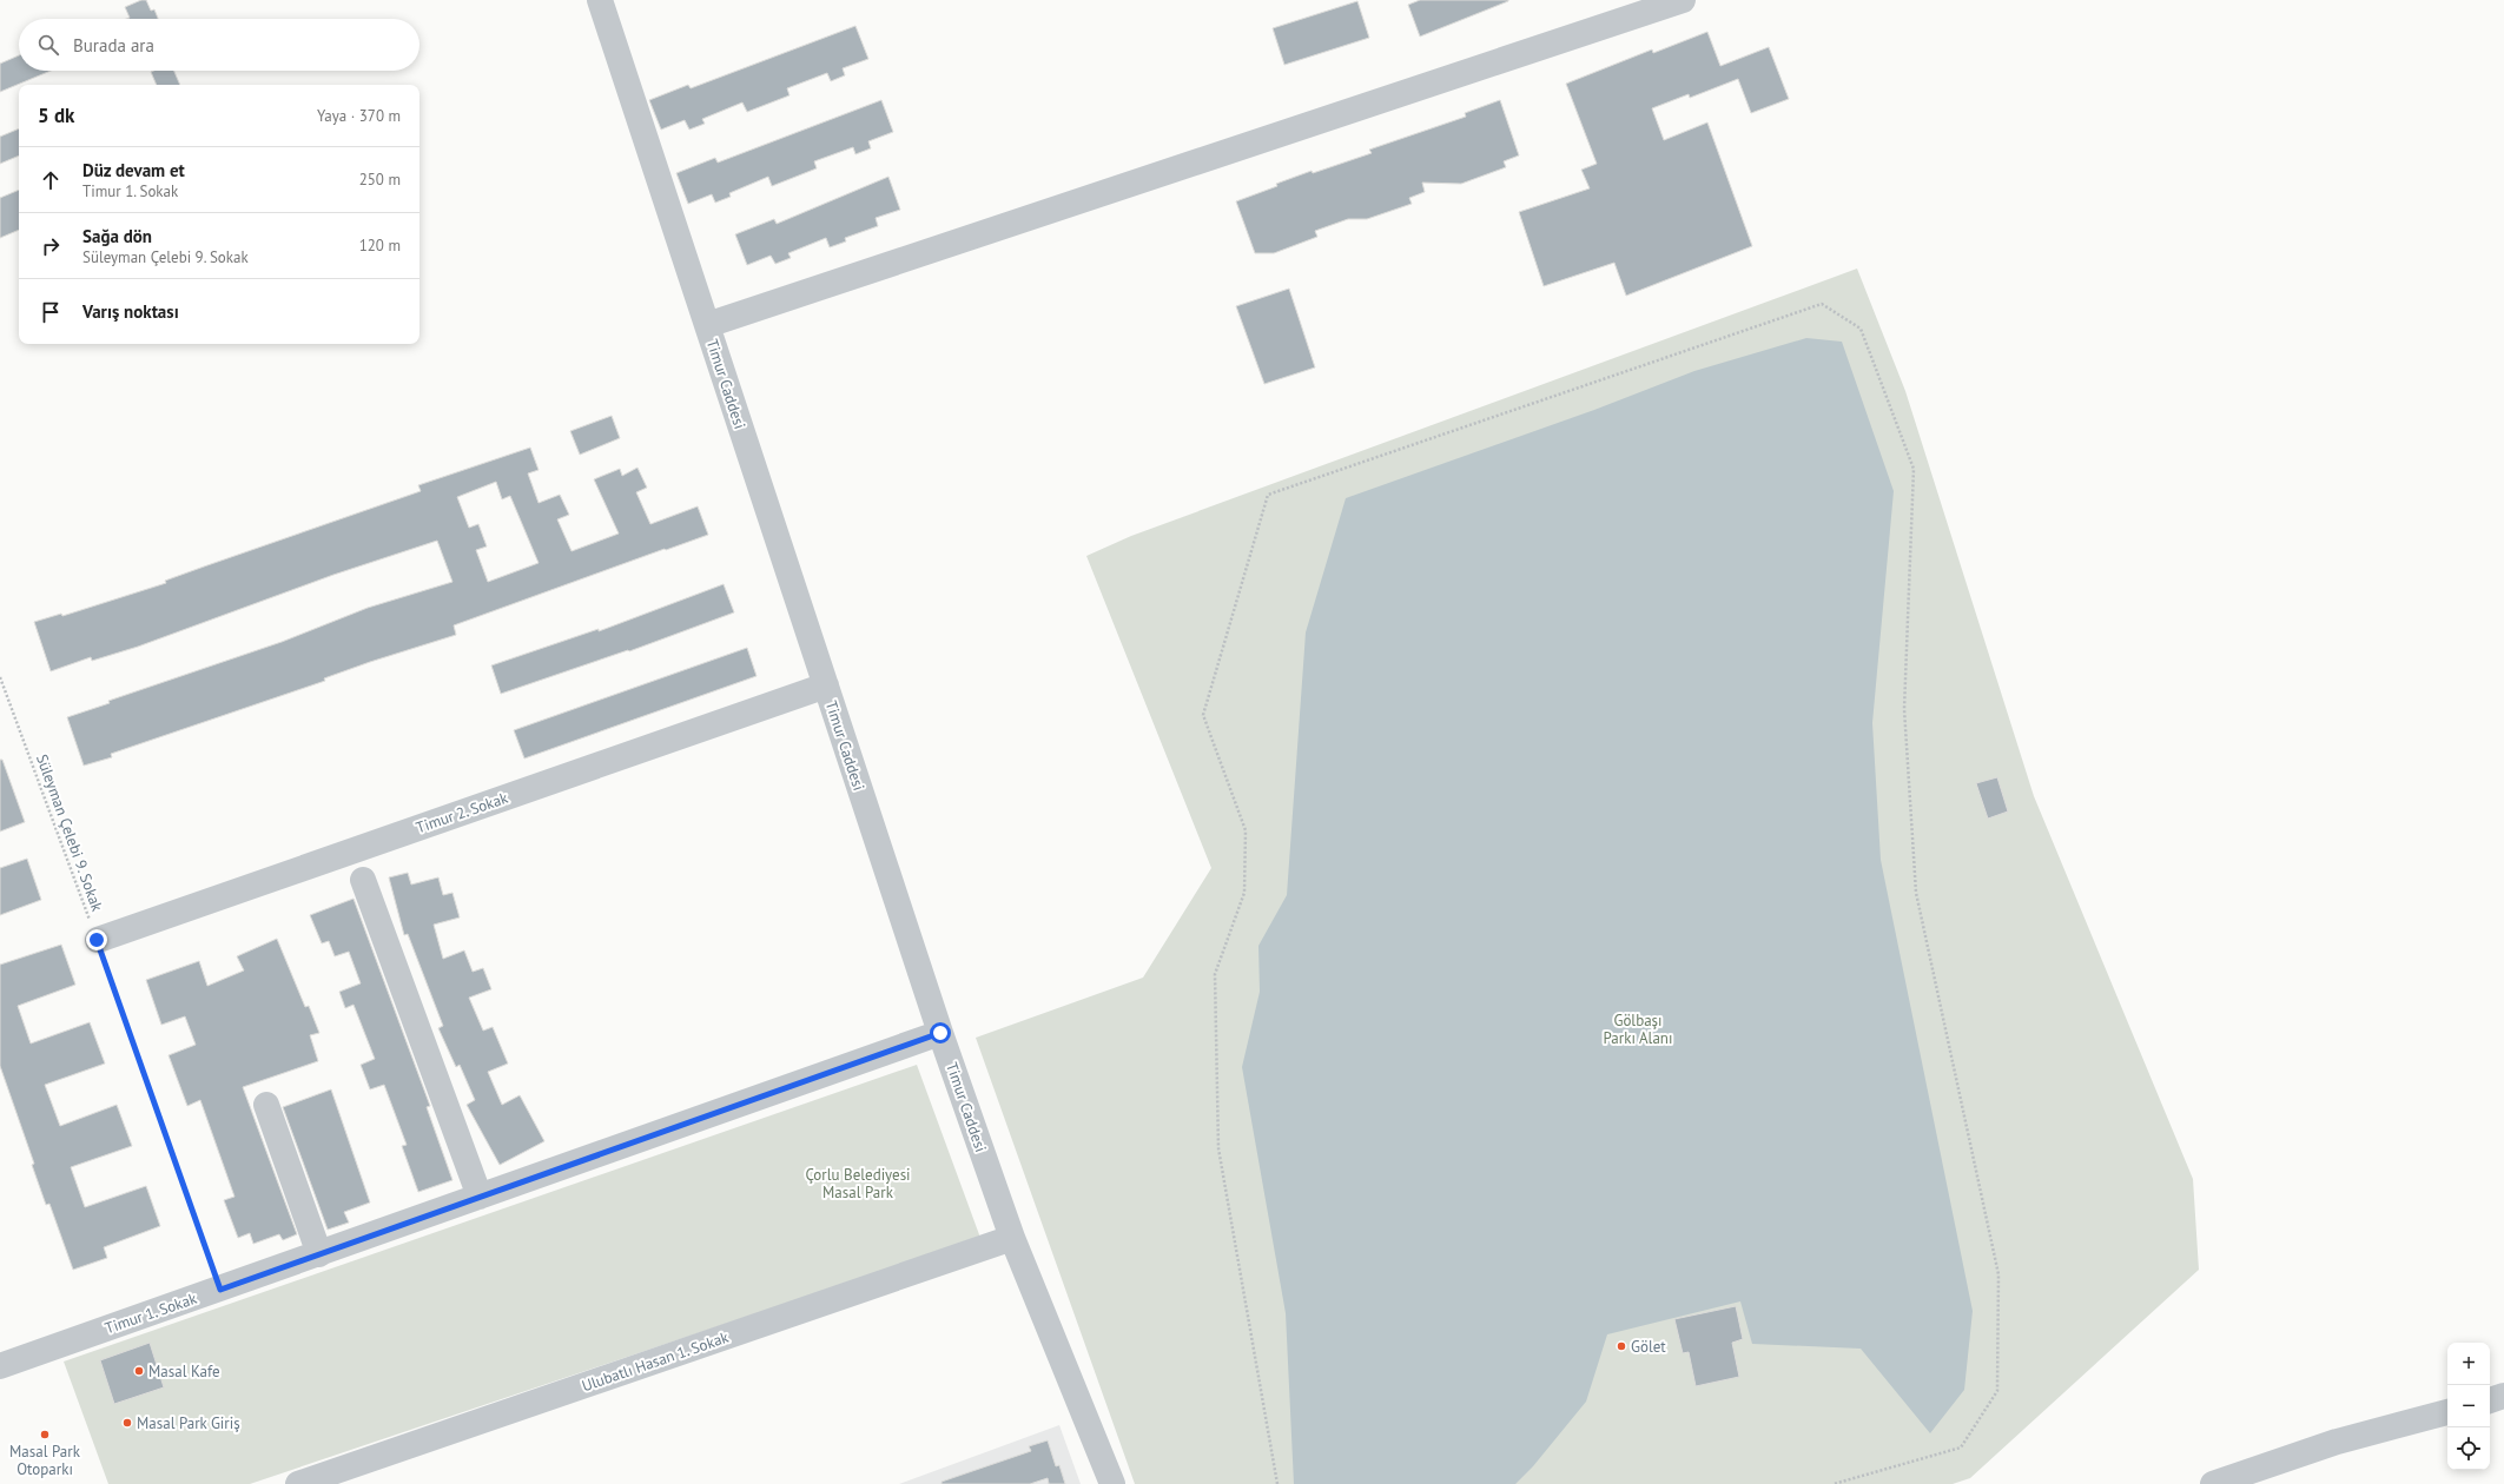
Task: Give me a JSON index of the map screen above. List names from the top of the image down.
{
  "streets": {
    "street": [
      "Timur Caddesi",
      "Timur 2. Sokak",
      "Timur 1. Sokak",
      "Ulubatlı Hasan 1. Sokak"
    ],
    "path": ["Süleyman Çelebi 9. Sokak"]
  },
  "crossings": [
    ["Timur Caddesi", "Timur 2. Sokak"],
    ["Timur Caddesi", "Timur 1. Sokak"],
    ["Timur Caddesi", "Ulubatlı Hasan 1. Sokak"],
    ["Timur 2. Sokak", "Süleyman Çelebi 9. Sokak"],
    ["Süleyman Çelebi 9. Sokak", "Timur 1. Sokak"]
  ],
  "parks": ["Gölbaşı Parkı Alanı", "Çorlu Belediyesi Masal Park"],
  "places": [
    "Gölet",
    "Masal Kafe",
    "Masal Park Giriş",
    "Masal Park Otoparkı"
  ],
  "page": {
    "search": "Burada ara",
    "heading": ["5 dk", "Yaya · 370 m"],
    "list": [
      ["Düz devam et", "Timur 1. Sokak", "250 m"],
      ["Sağa dön", "Süleyman Çelebi 9. Sokak", "120 m"],
      "Varış noktası"
    ],
    "map_buttons": ["+", "−"]
  }
}
